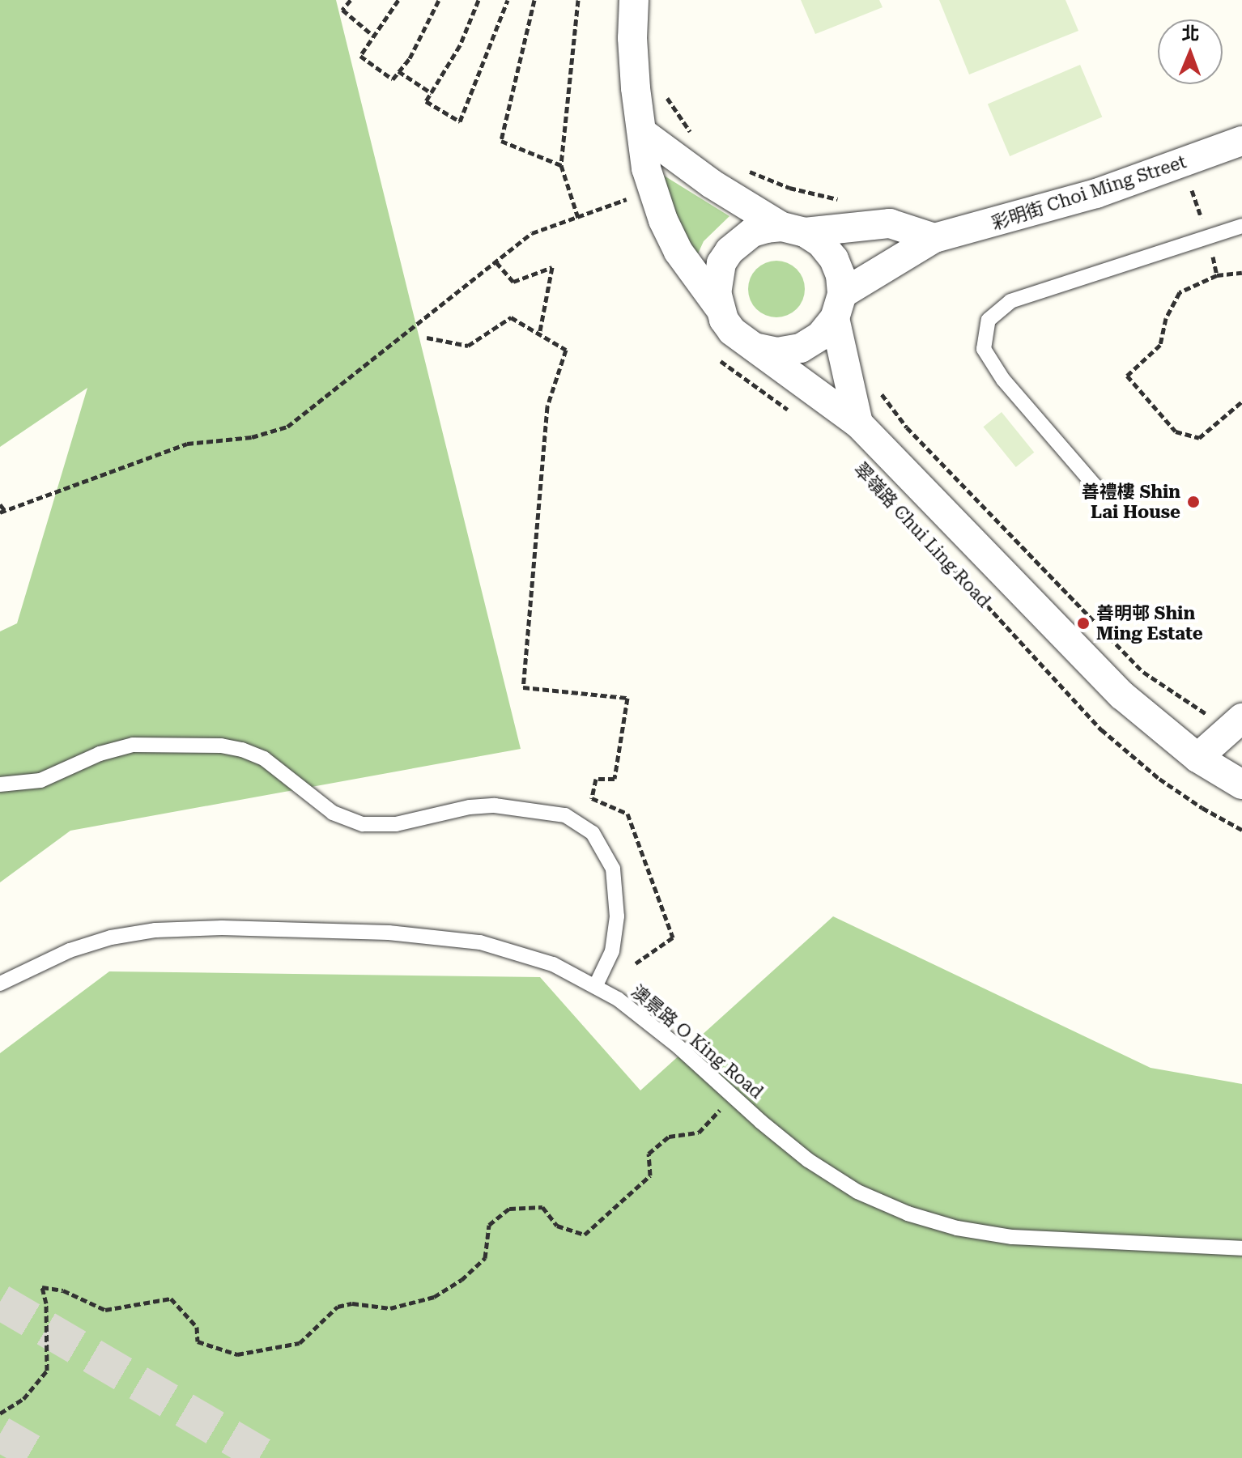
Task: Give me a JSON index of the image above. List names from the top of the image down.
{
  "streets": {
    "street": ["彩明街 Choi Ming Street", "翠嶺路 Chui Ling Road"],
    "lane": ["澳景路 O King Road"]
  },
  "crossings": [
    ["彩明街 Choi Ming Street", "翠嶺路 Chui Ling Road"]
  ],
  "places": ["善禮樓 Shin Lai House", "善明邨 Shin Ming Estate"],
  "north": "top"
}
